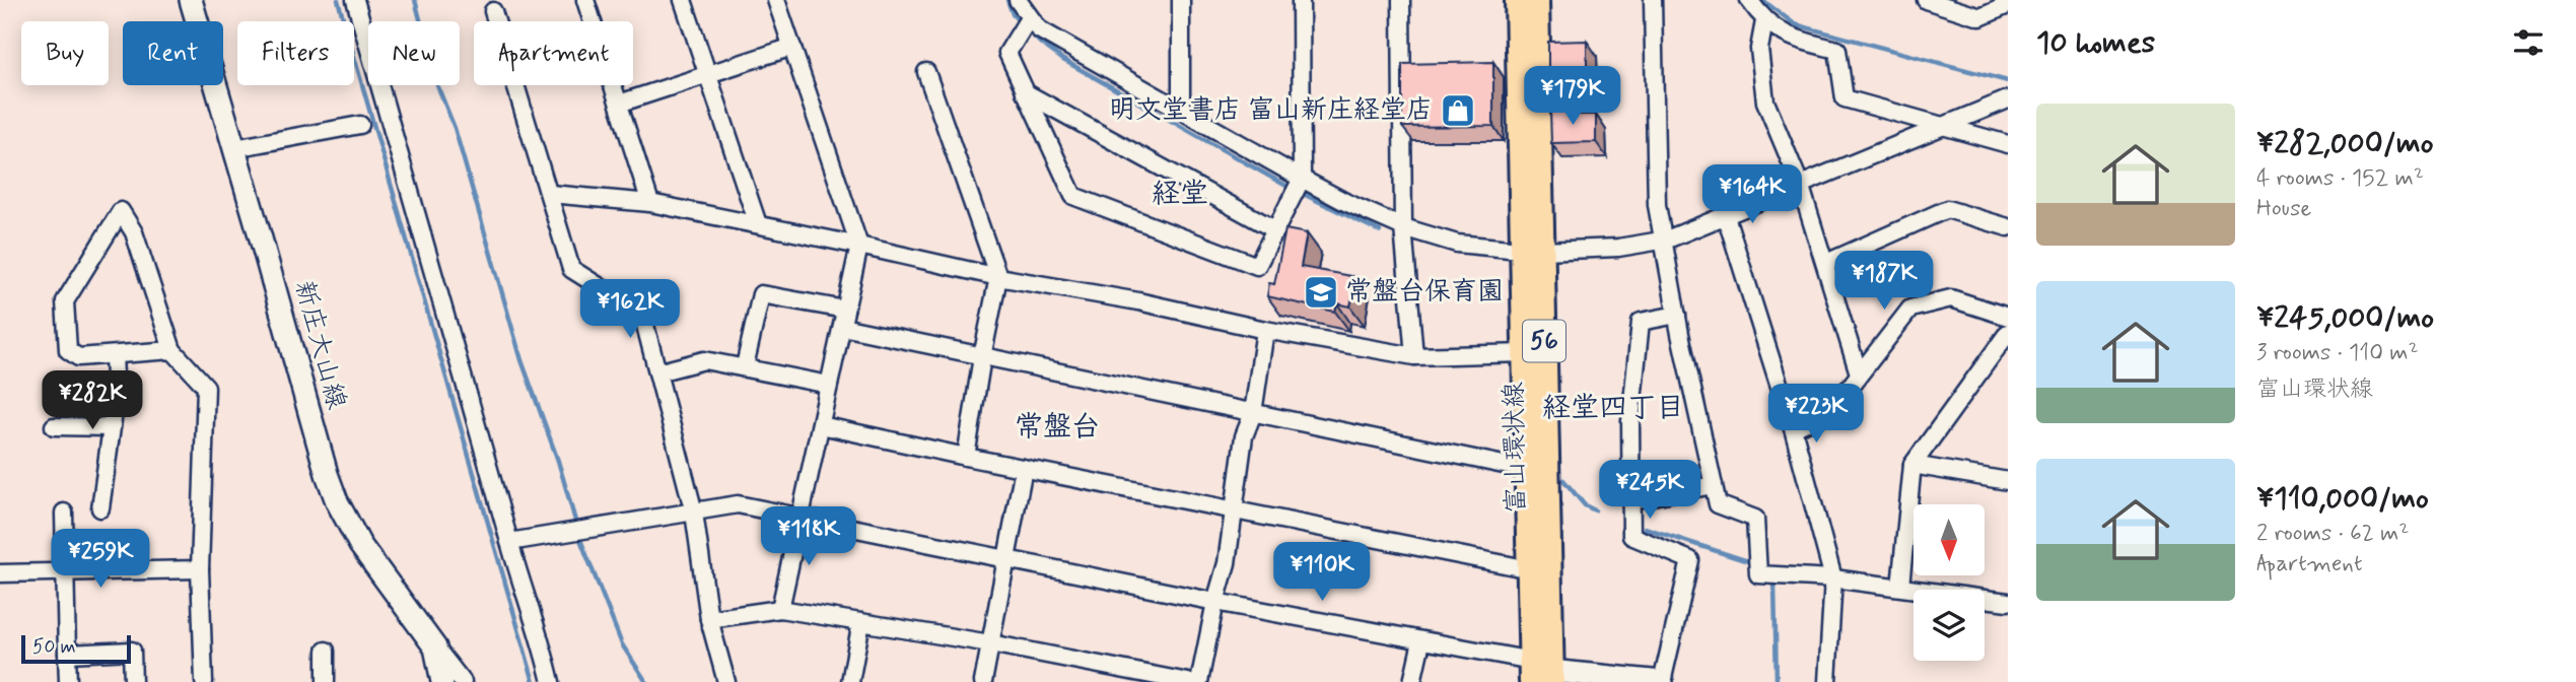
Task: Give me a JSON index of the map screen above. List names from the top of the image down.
{
  "streets": {
    "main road": ["56", "新庄大山線", "富山環状線"]
  },
  "districts": ["経堂", "経堂四丁目", "常盤台"],
  "places": {
    "shop": ["明文堂書店 富山新庄経堂店"],
    "school or university": ["常盤台保育園"]
  },
  "scale_bar": "50 m",
  "north": "bottom",
  "page": {
    "heading": "10 homes",
    "chip": [
      "Buy",
      "Rent",
      "Filters",
      "New",
      "Apartment"
    ],
    "price": [
      "¥179K",
      "¥164K",
      "¥187K",
      "¥162K",
      "¥282K",
      "¥223K",
      "¥245K",
      "¥118K",
      "¥259K",
      "¥110K"
    ],
    "list": [
      {
        "name": "¥282,000/mo",
        "note": "4 rooms · 152 m² · House"
      },
      {
        "name": "¥245,000/mo",
        "note": "3 rooms · 110 m² · 富山環状線"
      },
      {
        "name": "¥110,000/mo",
        "note": "2 rooms · 62 m² · Apartment"
      }
    ],
    "scale": "50 m"
  }
}
